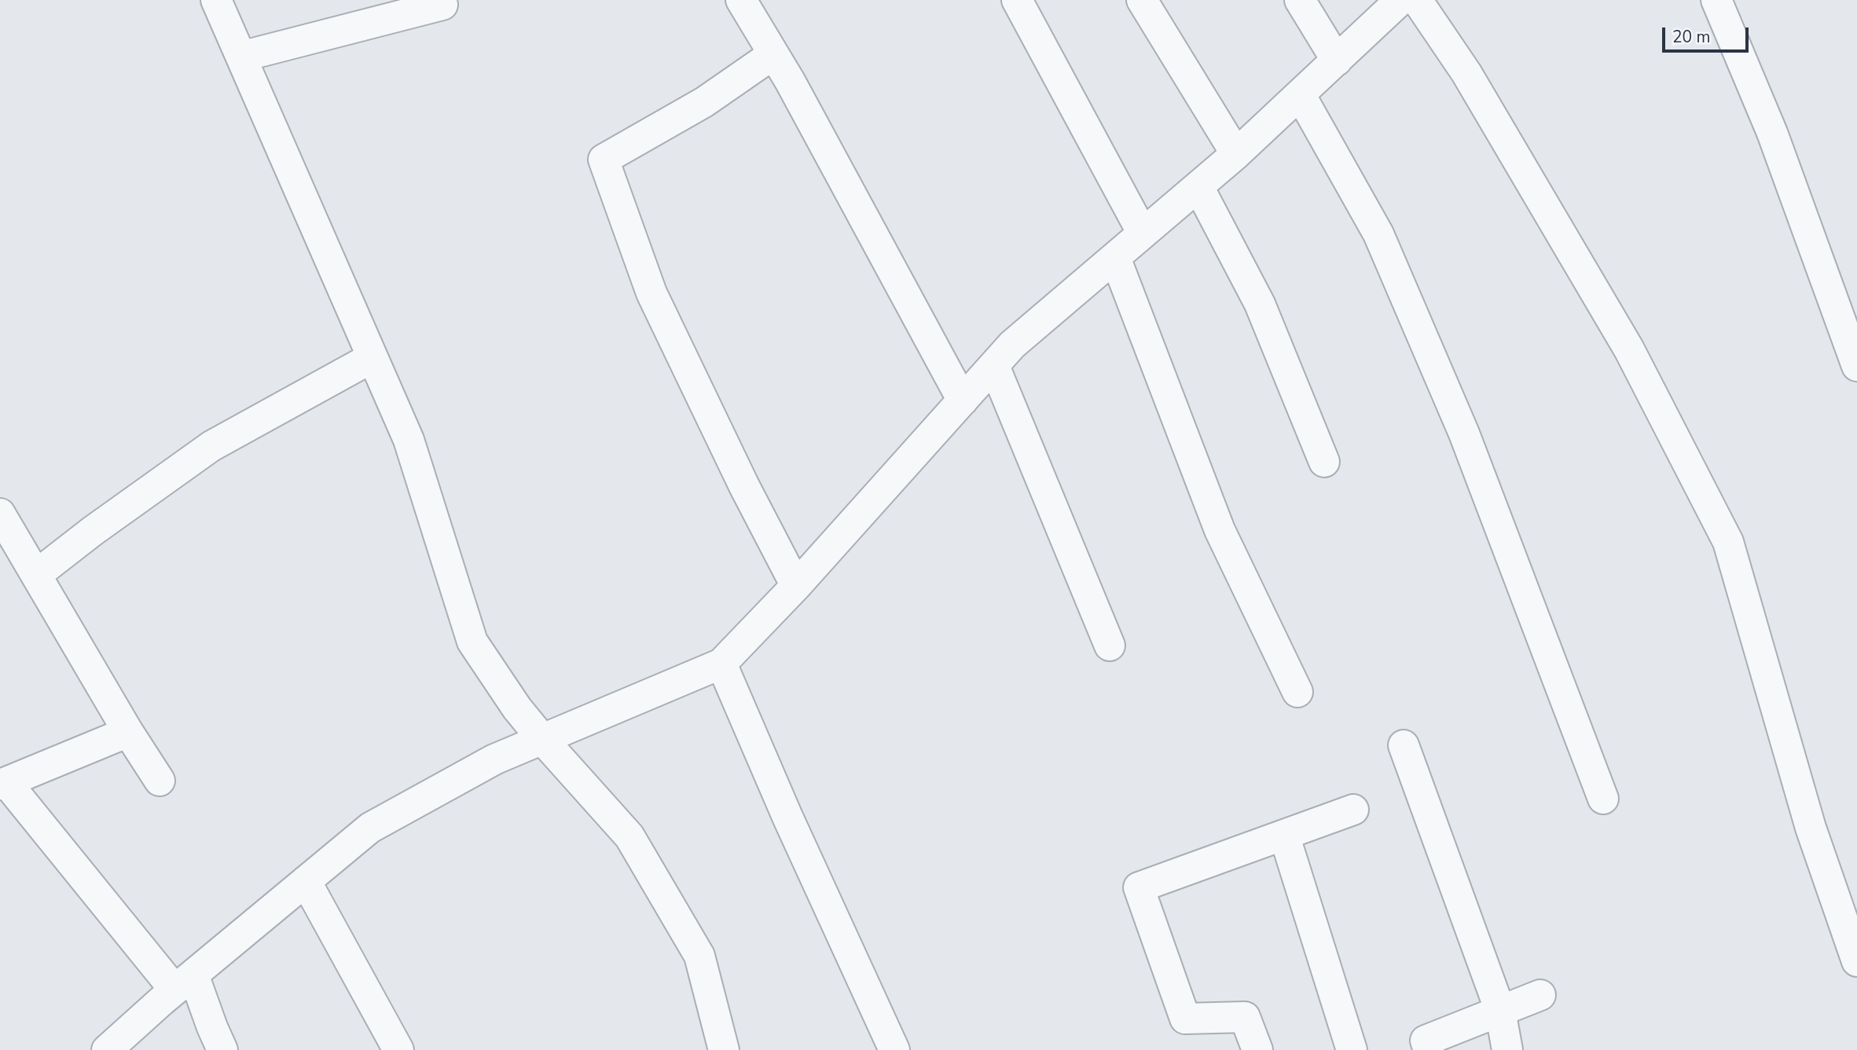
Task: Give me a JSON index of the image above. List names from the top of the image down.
{
  "scale_bar": "20 m"
}
